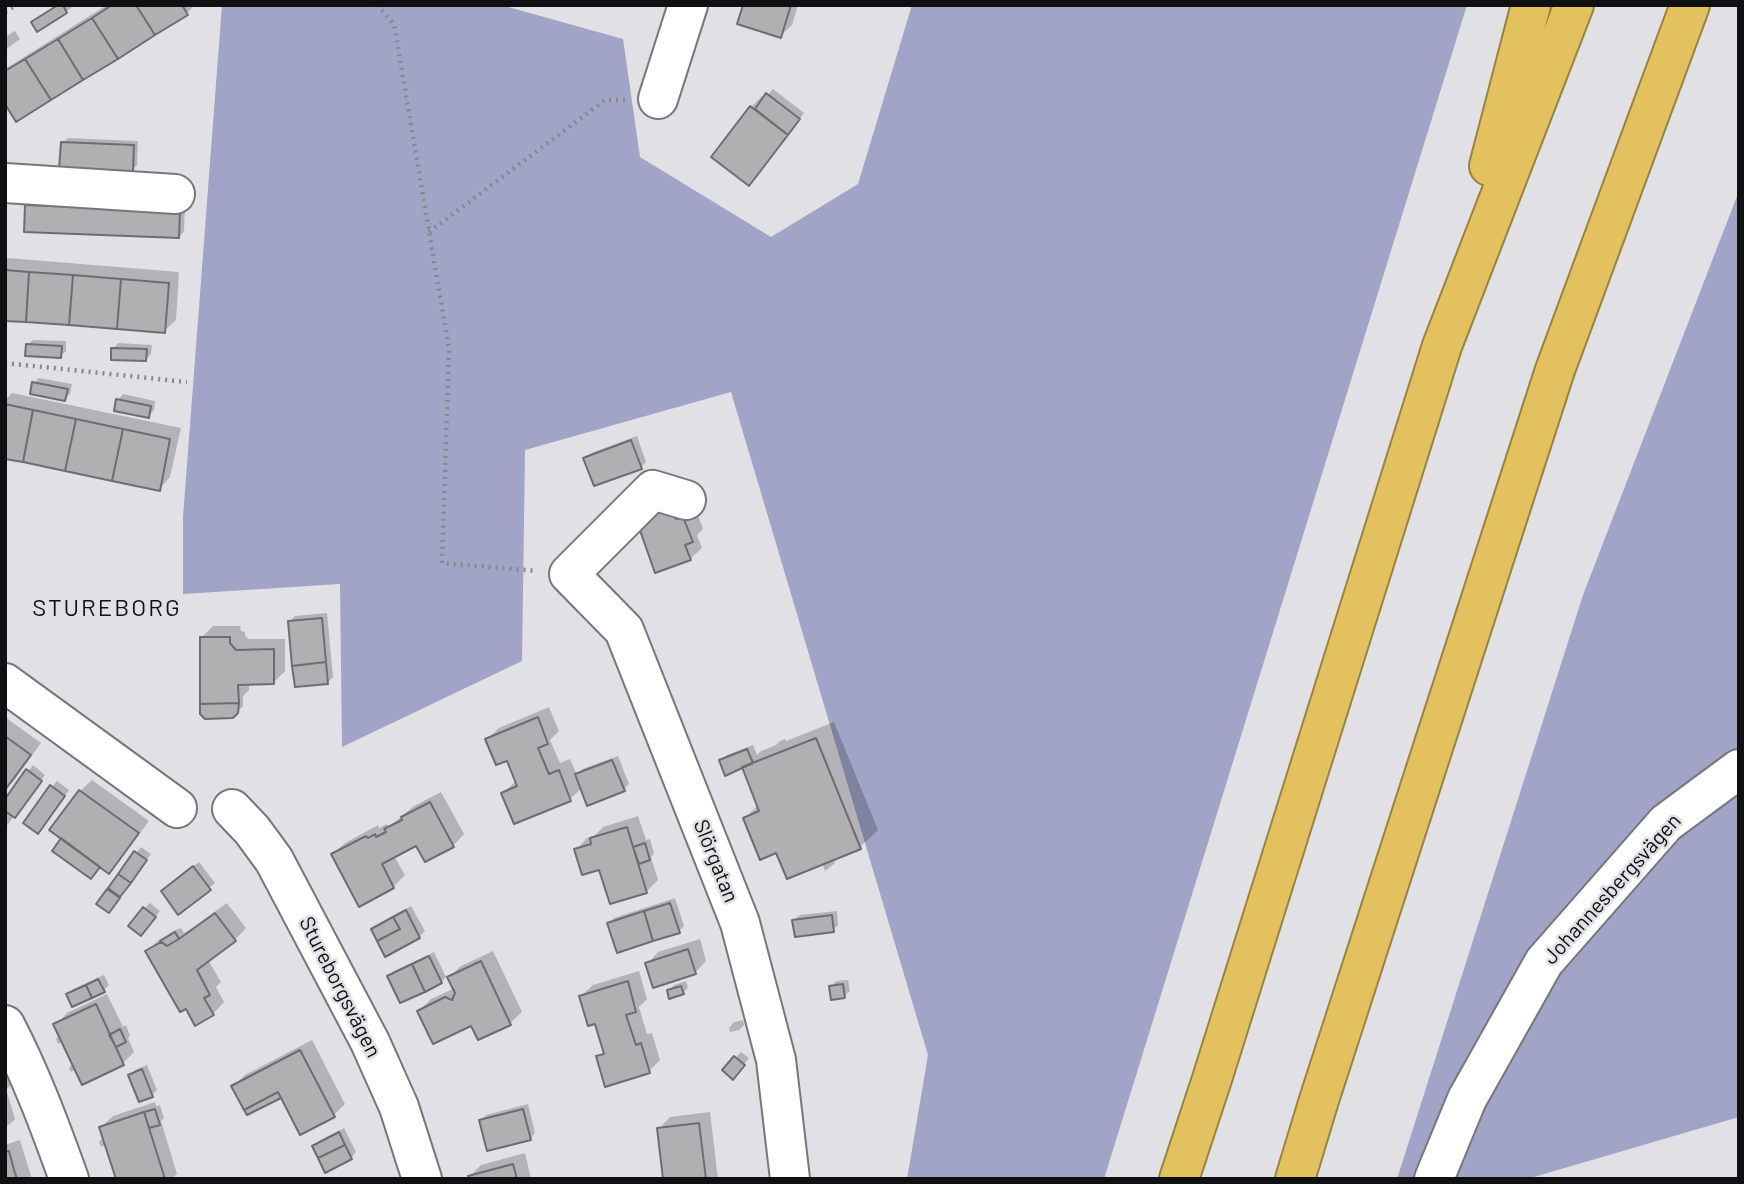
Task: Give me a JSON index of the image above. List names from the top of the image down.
{
  "streets": {
    "street": ["Slörgatan", "Johannesbergsvägen", "Stureborgsvägen"]
  },
  "districts": ["STUREBORG"]
}
